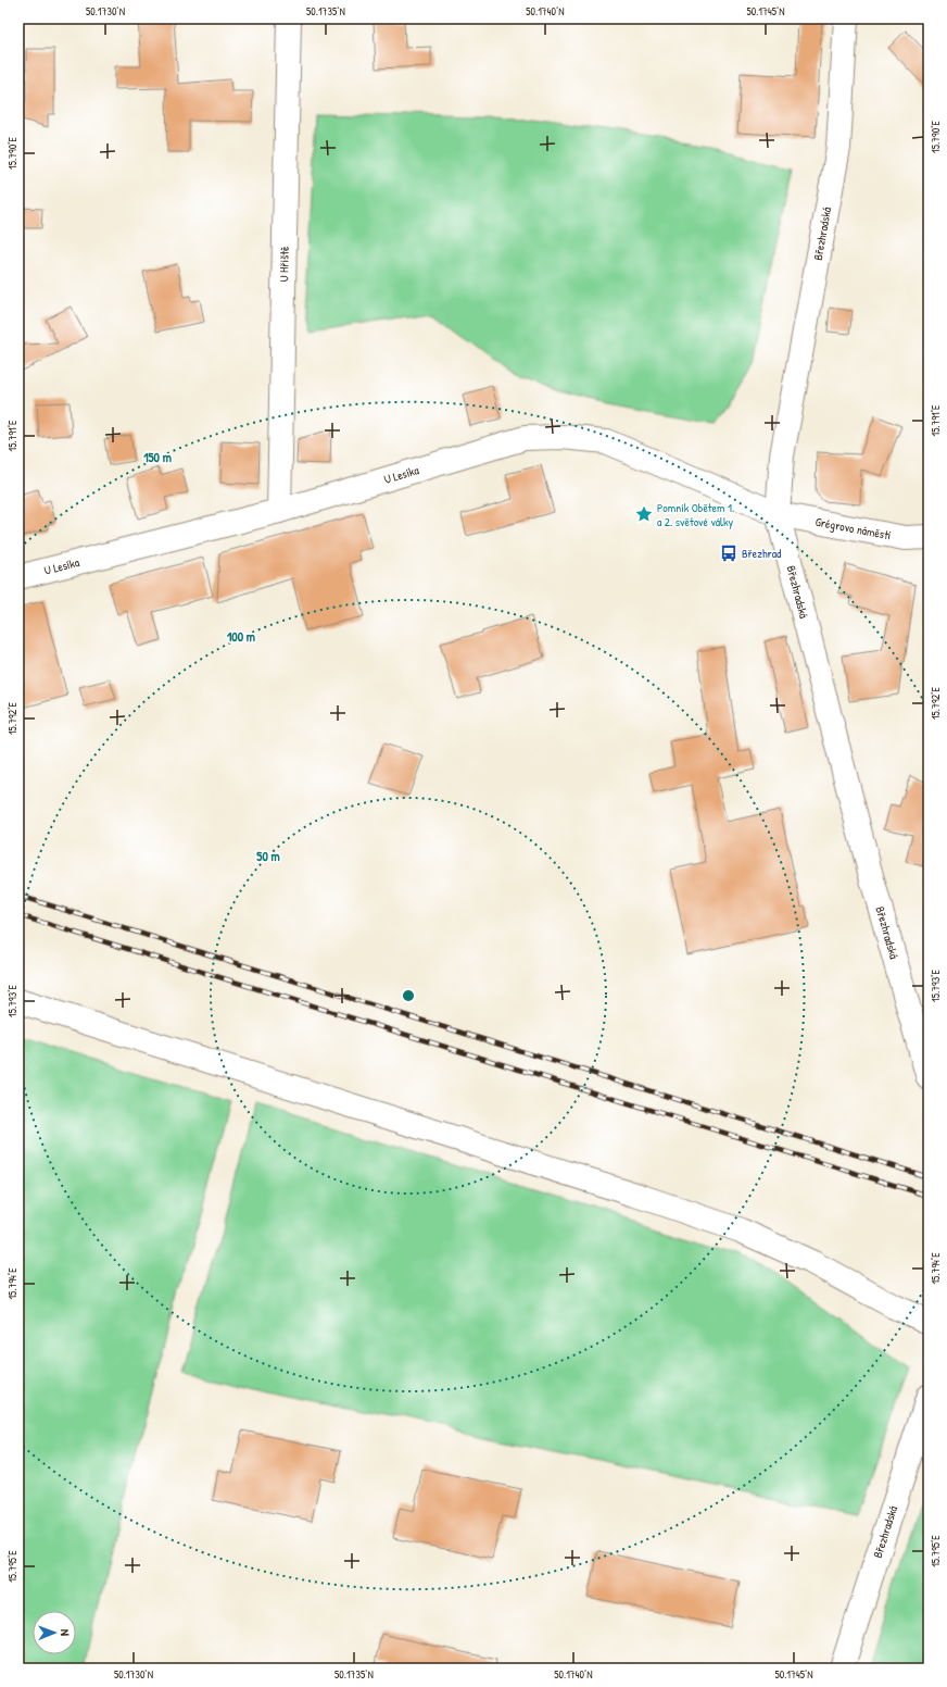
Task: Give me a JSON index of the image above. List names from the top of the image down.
{
  "streets": {
    "street": [
      "Březhradská",
      "U Hřiště",
      "U Lesíka",
      "Grégrovo náměstí"
    ]
  },
  "crossings": [
    ["Březhradská", "U Lesíka"],
    ["Březhradská", "Grégrovo náměstí"],
    ["U Hřiště", "U Lesíka"],
    ["U Lesíka", "Grégrovo náměstí"]
  ],
  "places": {
    "place": ["Pomník Obětem 1. a 2. světové války"],
    "bus stop": ["Březhrad"]
  },
  "north": "right",
  "coordinates": [
    "50.1730°N",
    "50.1735°N",
    "50.1740°N",
    "50.1745°N",
    "15.790°E",
    "15.791°E",
    "15.792°E",
    "15.793°E",
    "15.794°E",
    "15.795°E"
  ],
  "rings": ["150 m", "100 m", "50 m"]
}
